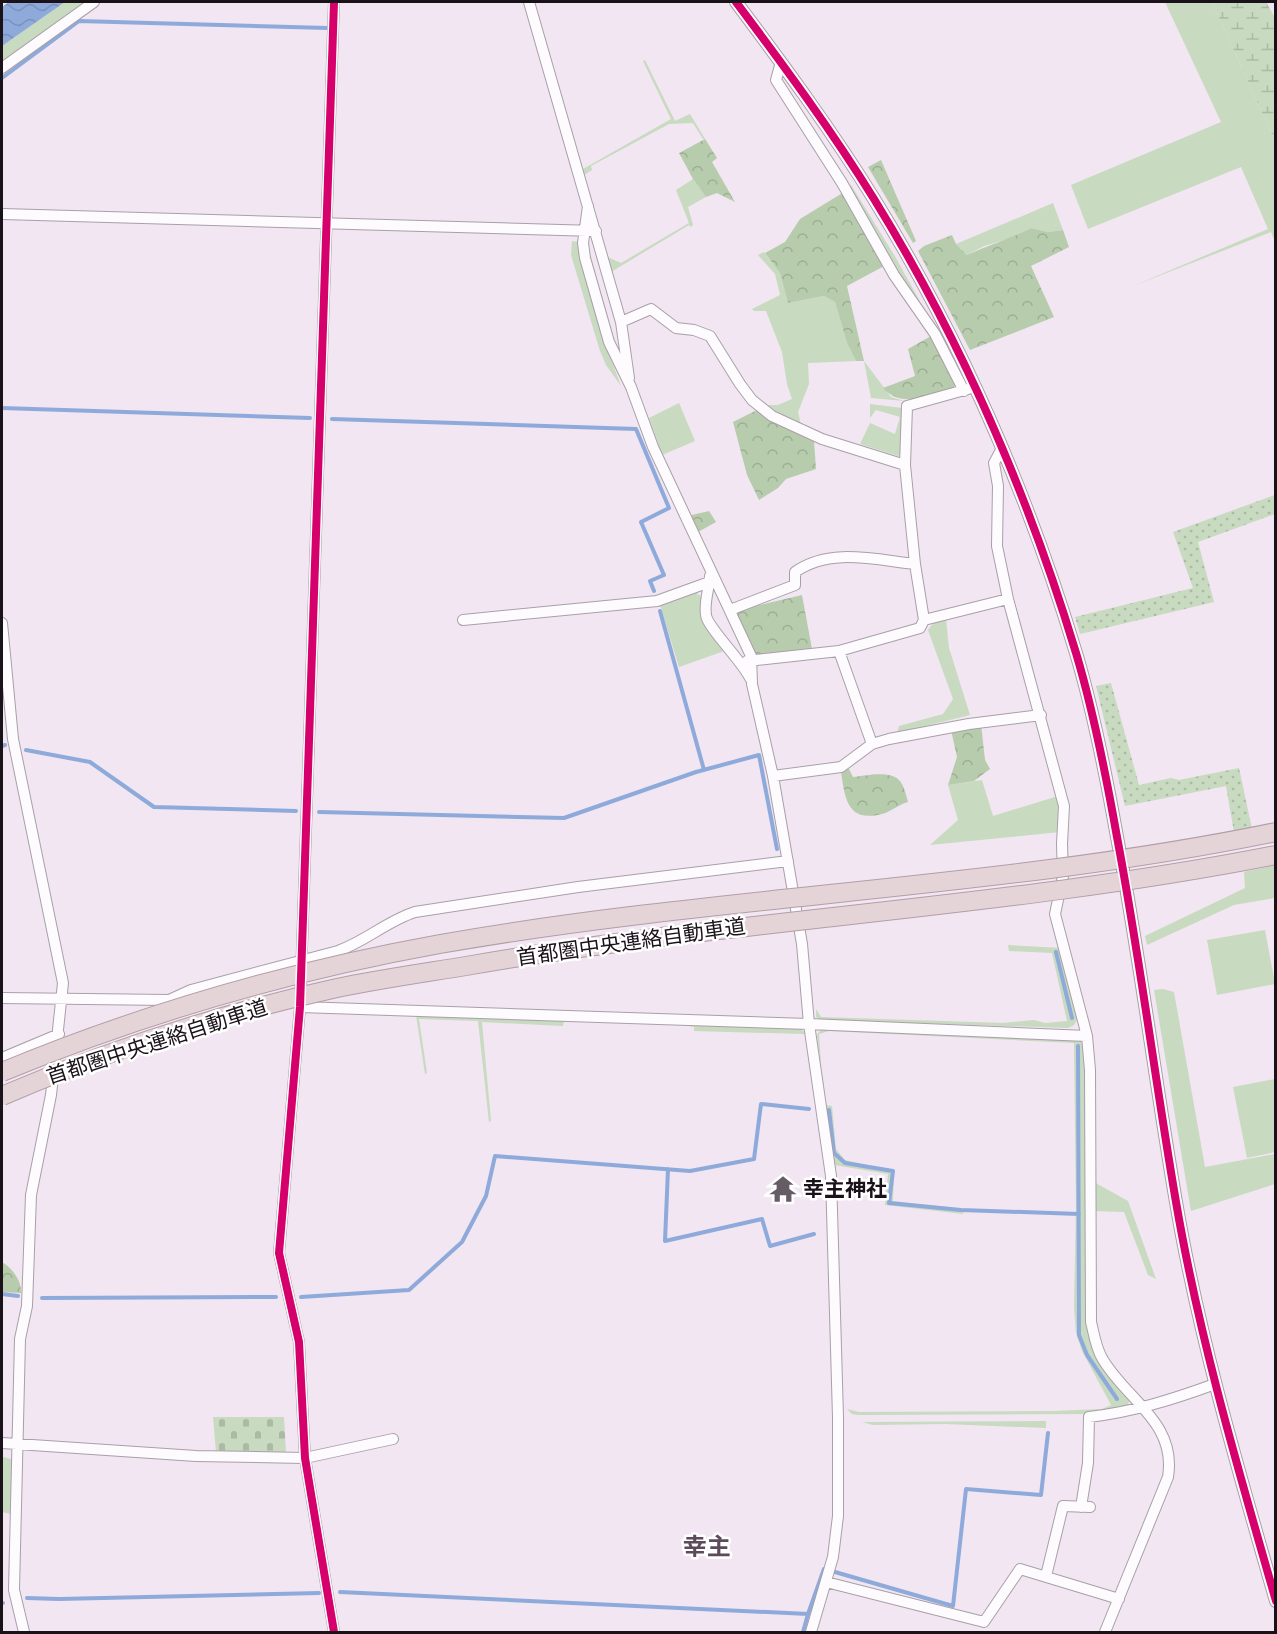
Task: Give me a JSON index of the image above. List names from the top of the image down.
{
  "streets": {
    "highway": ["首都圏中央連絡自動車道"]
  },
  "districts": ["幸主"],
  "places": {
    "temple": ["幸主神社"]
  }
}
